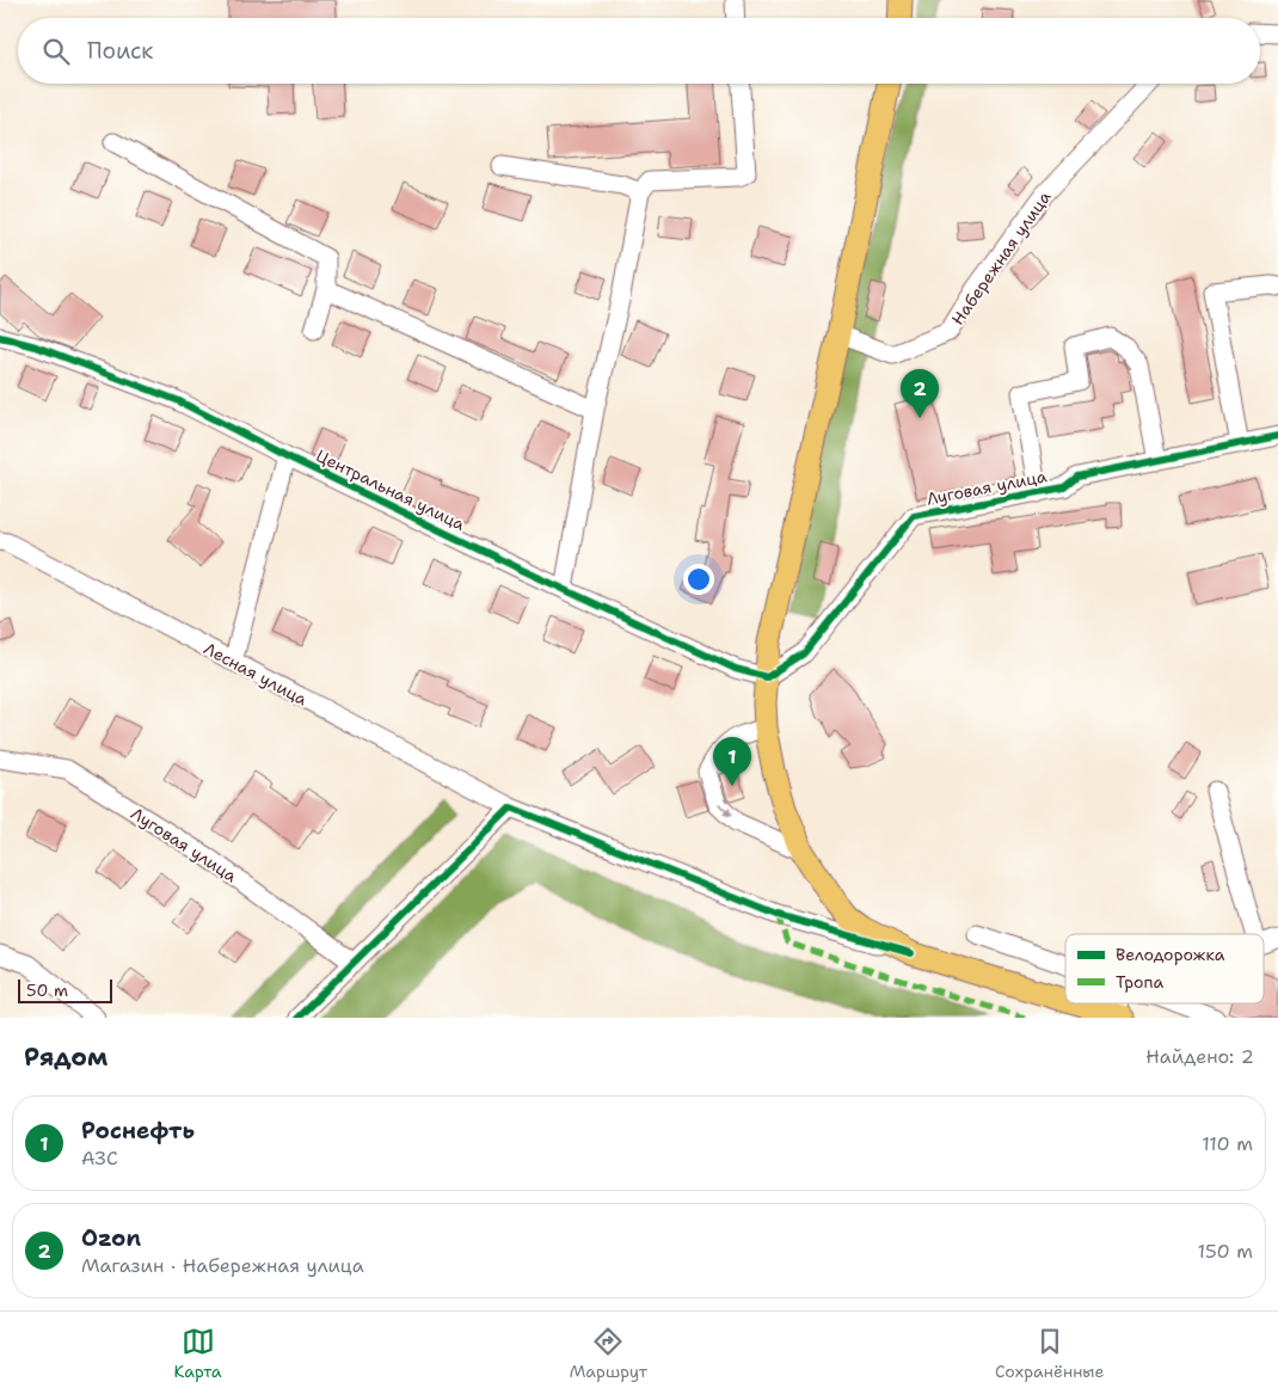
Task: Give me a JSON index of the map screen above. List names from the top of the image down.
{
  "streets": {
    "street": [
      "Набережная улица",
      "Луговая улица",
      "Центральная улица",
      "Лесная улица"
    ]
  },
  "crossings": [
    ["Луговая улица", "Центральная улица"]
  ],
  "legend": ["Велодорожка", "Тропа"],
  "scale_bar": "50 m",
  "page": {
    "search": "Поиск",
    "pins": ["2", "1"],
    "scale": "50 m",
    "heading": ["Рядом", "Найдено: 2"],
    "list": [
      {
        "mark": "1",
        "name": "Роснефть",
        "note": "АЗС",
        "value": "110 m"
      },
      {
        "mark": "2",
        "name": "Ozon",
        "note": "Магазин · Набережная улица",
        "value": "150 m"
      }
    ],
    "nav": ["Карта", "Маршрут", "Сохранённые"]
  }
}
